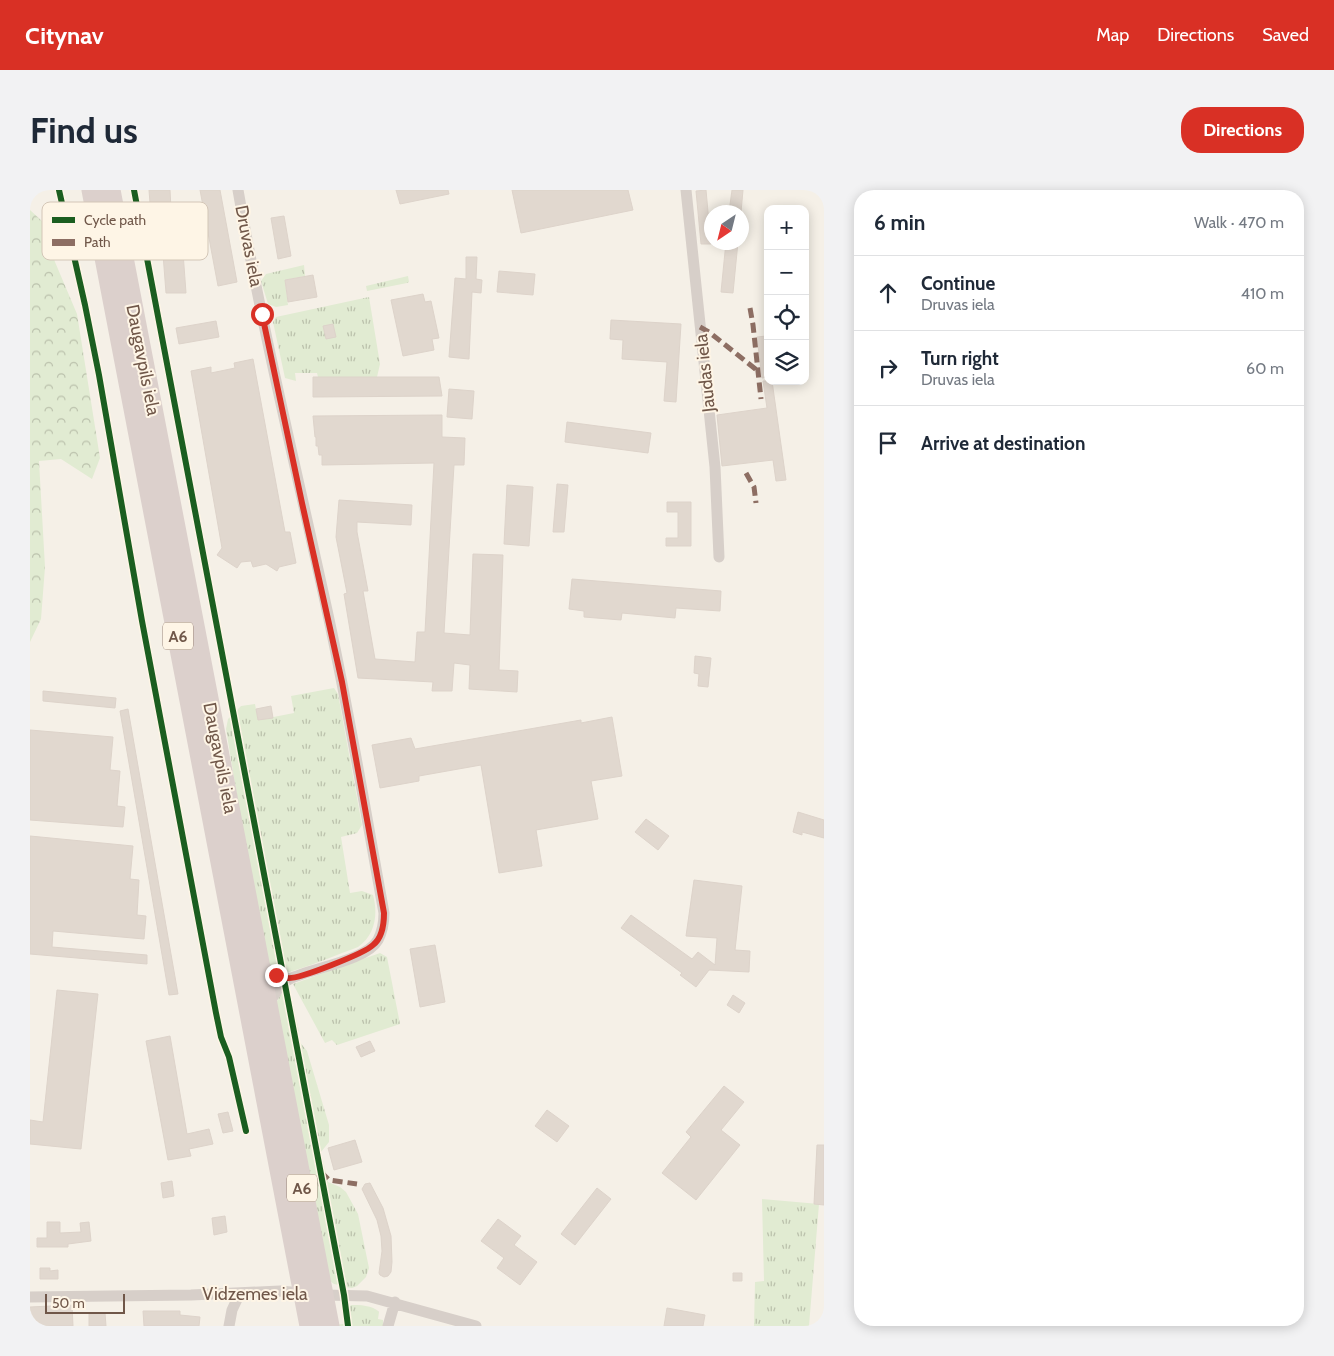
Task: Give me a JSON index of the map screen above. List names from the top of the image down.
{
  "streets": {
    "highway": ["Daugavpils iela", "A6"],
    "street": ["Druvas iela", "Jaudas iela", "Vidzemes iela"]
  },
  "crossings": [
    ["Daugavpils iela", "Vidzemes iela"]
  ],
  "legend": ["Cycle path", "Path"],
  "scale_bar": "50 m",
  "north": "bottom left",
  "page": {
    "header": "Citynav",
    "nav": ["Map", "Directions", "Saved"],
    "buttons": "Directions",
    "title": "Find us",
    "heading": ["6 min", "Walk · 470 m"],
    "map_buttons": ["+", "−"],
    "list": [
      ["Continue", "Druvas iela", "410 m"],
      ["Turn right", "Druvas iela", "60 m"],
      "Arrive at destination"
    ],
    "scale": "50 m"
  }
}
